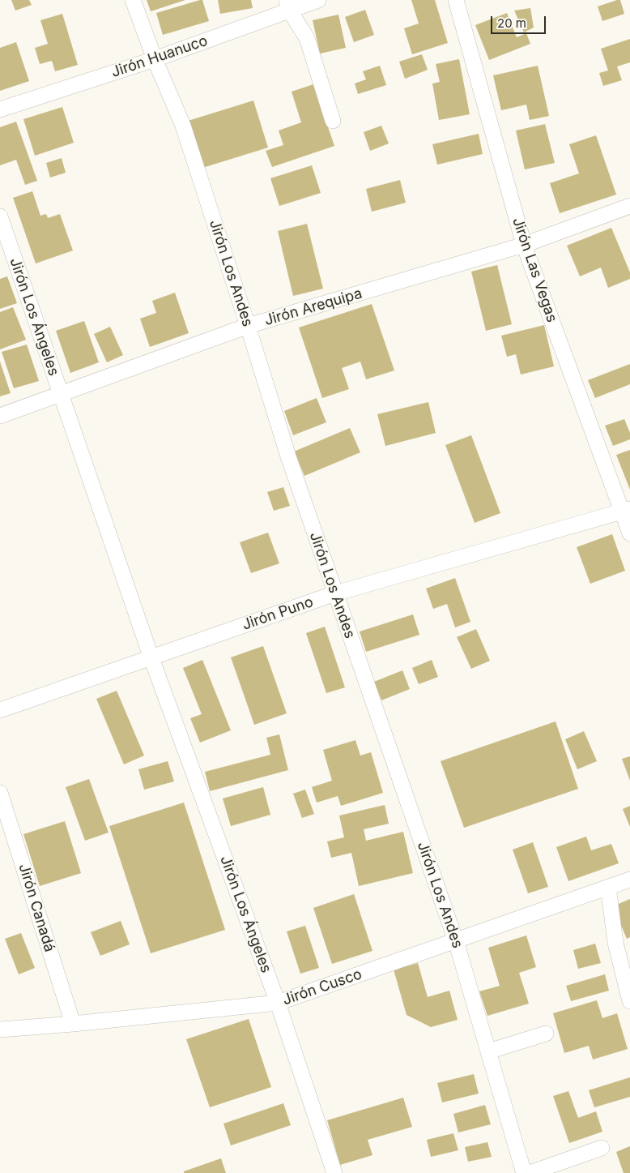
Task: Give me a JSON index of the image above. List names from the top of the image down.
{
  "streets": {
    "street": [
      "Jirón Huanuco",
      "Jirón Las Vegas",
      "Jirón Los Andes",
      "Jirón Arequipa",
      "Jirón Los Ángeles",
      "Jirón Puno",
      "Jirón Canadá",
      "Jirón Cusco"
    ]
  },
  "crossings": [
    ["Jirón Huanuco", "Jirón Los Andes"],
    ["Jirón Las Vegas", "Jirón Arequipa"],
    ["Jirón Las Vegas", "Jirón Puno"],
    ["Jirón Los Andes", "Jirón Arequipa"],
    ["Jirón Los Andes", "Jirón Puno"],
    ["Jirón Los Andes", "Jirón Cusco"],
    ["Jirón Arequipa", "Jirón Los Ángeles"],
    ["Jirón Los Ángeles", "Jirón Puno"],
    ["Jirón Los Ángeles", "Jirón Cusco"],
    ["Jirón Canadá", "Jirón Cusco"]
  ],
  "scale_bar": "20 m"
}
